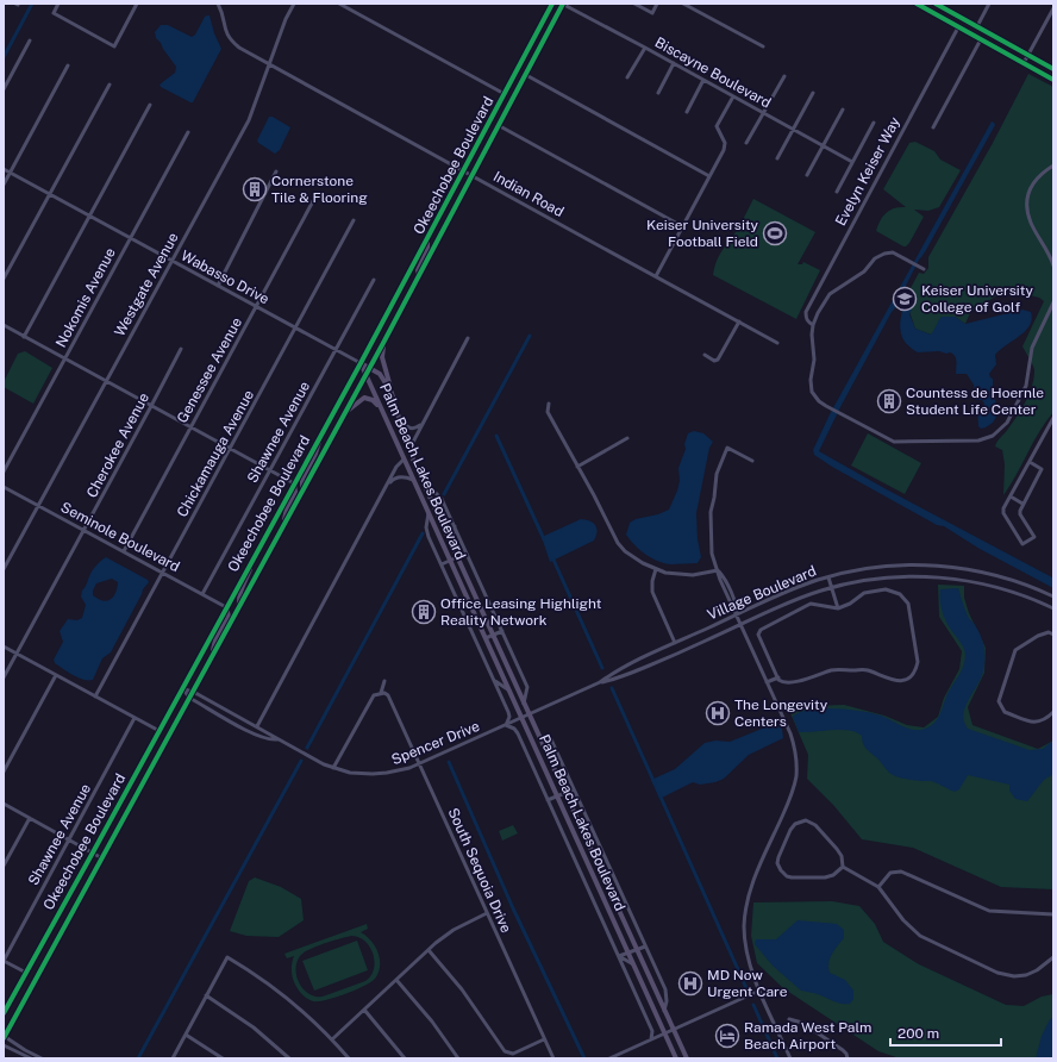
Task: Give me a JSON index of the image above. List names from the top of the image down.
{
  "streets": {
    "main road": ["Okeechobee Boulevard", "Palm Beach Lakes Boulevard"],
    "street": [
      "Biscayne Boulevard",
      "Evelyn Keiser Way",
      "Indian Road",
      "Wabasso Drive",
      "Westgate Avenue",
      "Nokomis Avenue",
      "Genessee Avenue",
      "Shawnee Avenue",
      "Cherokee Avenue",
      "Chickamauga Avenue",
      "Seminole Boulevard",
      "Village Boulevard",
      "Spencer Drive",
      "South Sequoia Drive"
    ]
  },
  "crossings": [
    ["Biscayne Boulevard", "Okeechobee Boulevard"],
    ["Okeechobee Boulevard", "Indian Road"],
    ["Okeechobee Boulevard", "Wabasso Drive"],
    ["Okeechobee Boulevard", "Palm Beach Lakes Boulevard"],
    ["Okeechobee Boulevard", "Seminole Boulevard"],
    ["Okeechobee Boulevard", "Spencer Drive"],
    ["Indian Road", "Westgate Avenue"],
    ["Wabasso Drive", "Westgate Avenue"],
    ["Wabasso Drive", "Nokomis Avenue"],
    ["Wabasso Drive", "Genessee Avenue"],
    ["Wabasso Drive", "Shawnee Avenue"],
    ["Wabasso Drive", "Chickamauga Avenue"],
    ["Wabasso Drive", "Palm Beach Lakes Boulevard"],
    ["Westgate Avenue", "Seminole Boulevard"],
    ["Genessee Avenue", "Seminole Boulevard"],
    ["Shawnee Avenue", "Seminole Boulevard"],
    ["Cherokee Avenue", "Seminole Boulevard"],
    ["Chickamauga Avenue", "Seminole Boulevard"],
    ["Palm Beach Lakes Boulevard", "Village Boulevard"],
    ["Palm Beach Lakes Boulevard", "Spencer Drive"],
    ["Village Boulevard", "Spencer Drive"],
    ["Spencer Drive", "South Sequoia Drive"]
  ],
  "places": {
    "building": ["Cornerstone Tile & Flooring", "Countess de Hoernle Student Life Center", "Office Leasing Highlight Reality Network"],
    "sports": ["Keiser University Football Field"],
    "school or university": ["Keiser University College of Golf"],
    "hospital": ["The Longevity Centers", "MD Now Urgent Care"],
    "hotel": ["Ramada West Palm Beach Airport"]
  },
  "scale_bar": "200 m"
}
